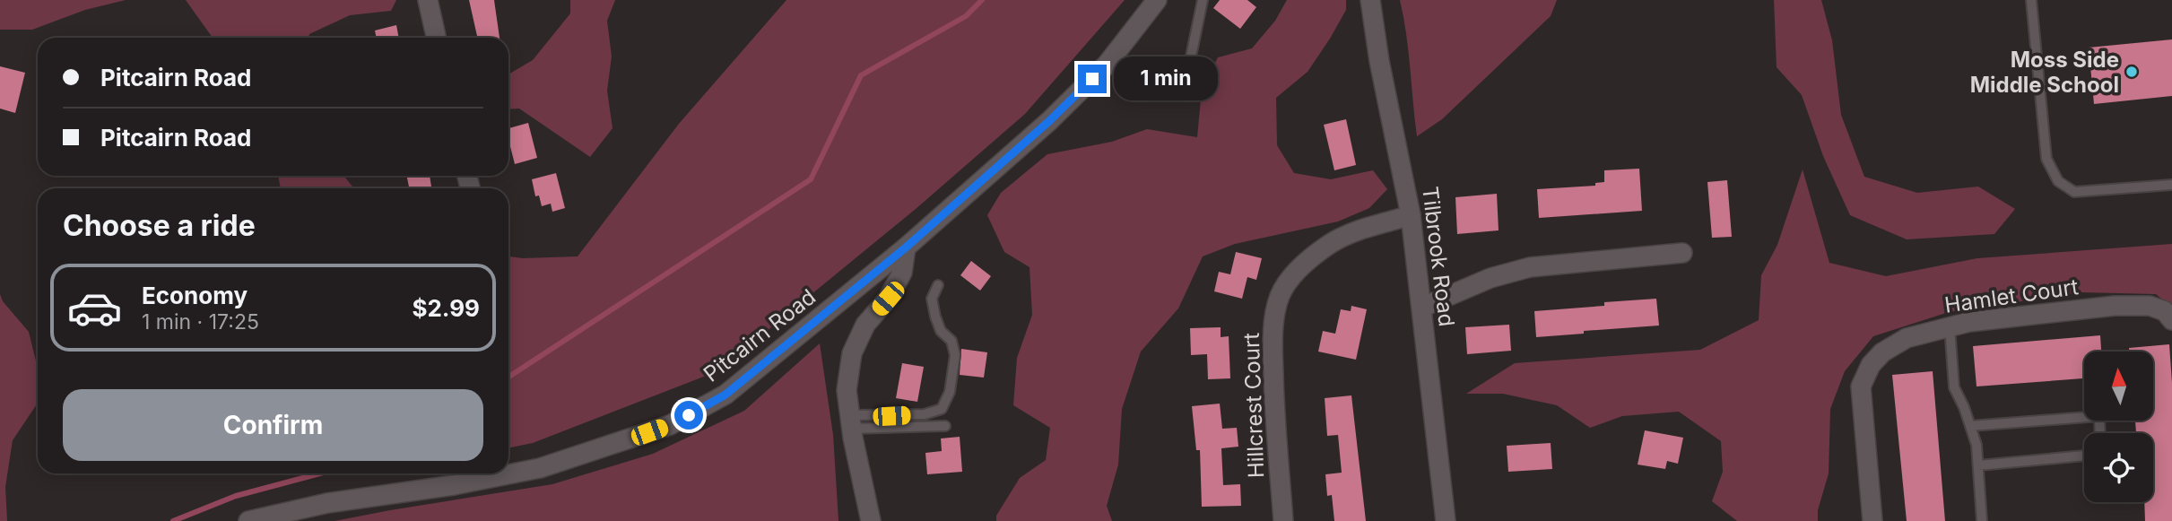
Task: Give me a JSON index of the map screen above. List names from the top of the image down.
{
  "streets": {
    "street": [
      "Tilbrook Road",
      "Hamlet Court",
      "Pitcairn Road",
      "Hillcrest Court"
    ]
  },
  "crossings": [
    ["Tilbrook Road", "Hillcrest Court"]
  ],
  "places": ["Moss Side Middle School"],
  "north": "top",
  "page": {
    "banner": ["Pitcairn Road", "Pitcairn Road"],
    "bubble": "1 min",
    "heading": "Choose a ride",
    "list": [
      {
        "name": "Economy",
        "note": "1 min · 17:25",
        "value": "$2.99"
      }
    ],
    "buttons": "Confirm"
  }
}
